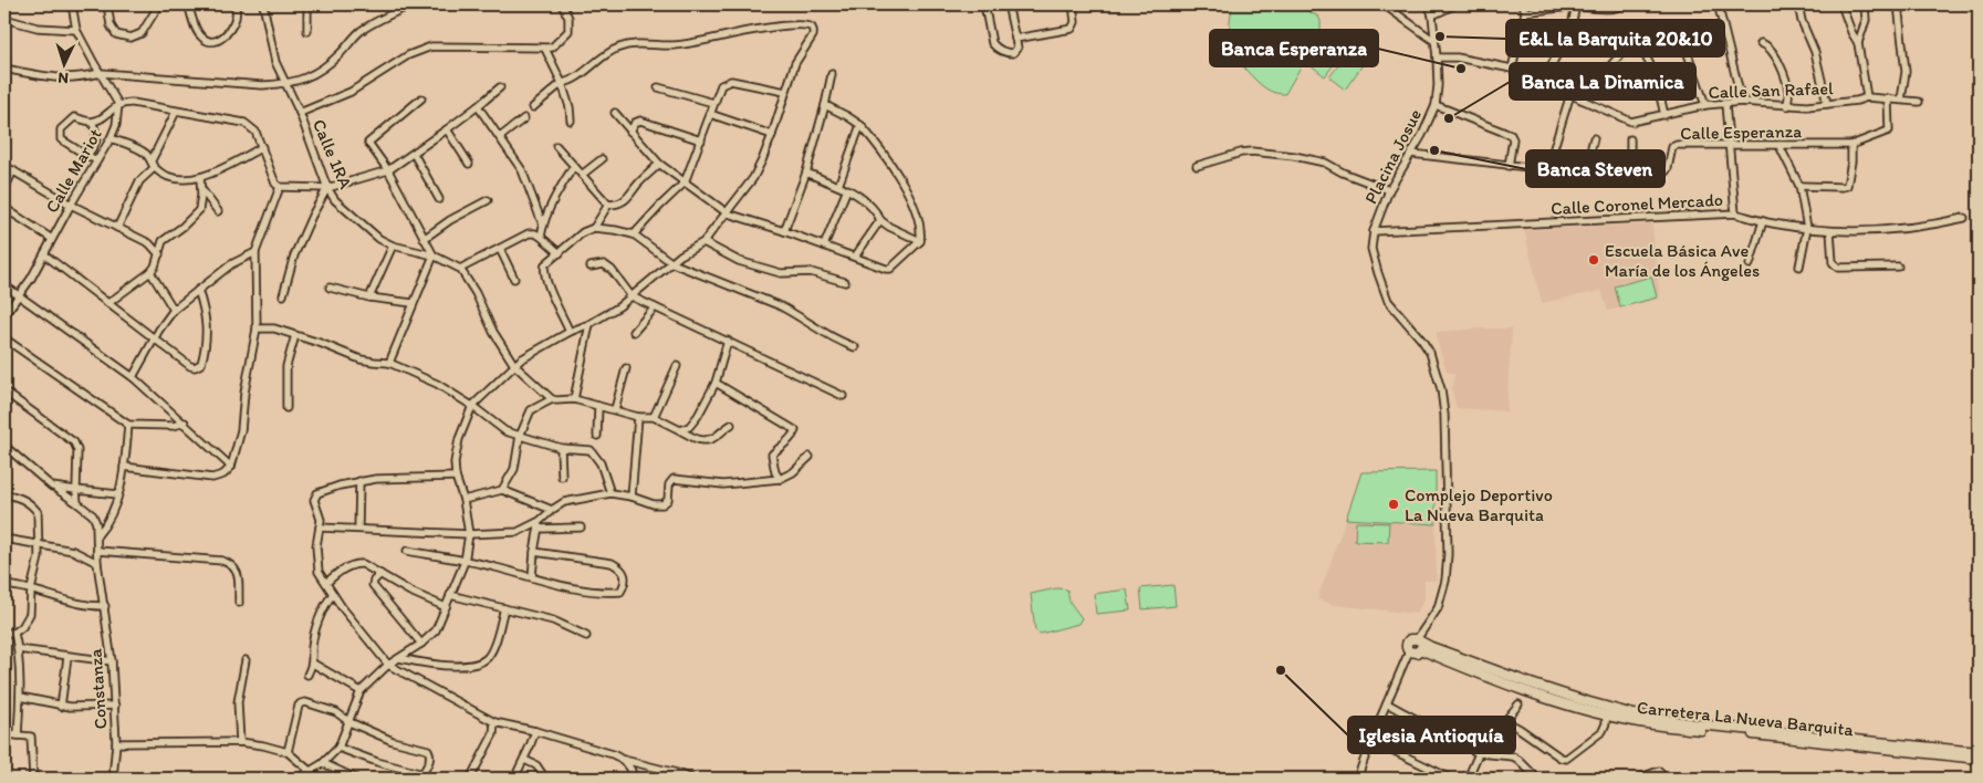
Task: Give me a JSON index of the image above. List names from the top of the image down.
{
  "streets": {
    "street": [
      "Calle San Rafael",
      "Calle Esperanza",
      "Calle 1RA",
      "Placina Josue",
      "Calle Mariot",
      "Calle Coronel Mercado",
      "Constanza",
      "Carretera La Nueva Barquita"
    ]
  },
  "crossings": [
    ["Calle San Rafael", "Calle Esperanza"],
    ["Calle San Rafael", "Placina Josue"],
    ["Calle Esperanza", "Placina Josue"],
    ["Placina Josue", "Calle Coronel Mercado"],
    ["Placina Josue", "Carretera La Nueva Barquita"]
  ],
  "places": [
    "E&L la Barquita 20&10",
    "Banca Esperanza",
    "Banca La Dinamica",
    "Banca Steven",
    "Escuela Básica Ave María de los Ángeles",
    "Complejo Deportivo La Nueva Barquita",
    "Iglesia Antioquía"
  ],
  "north": "bottom"
}
